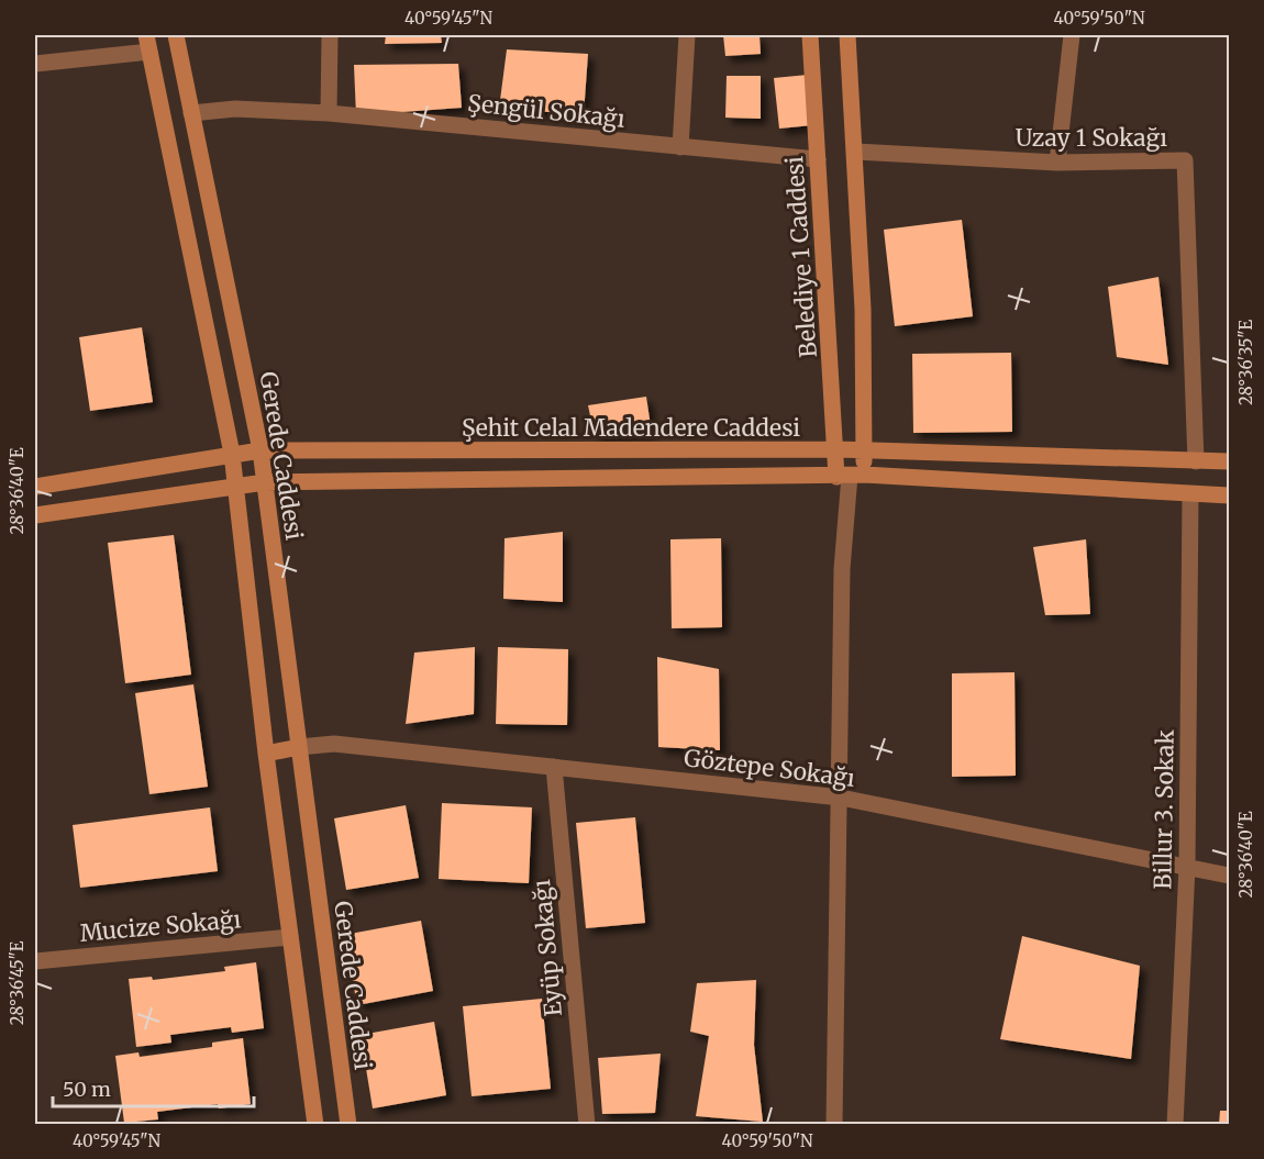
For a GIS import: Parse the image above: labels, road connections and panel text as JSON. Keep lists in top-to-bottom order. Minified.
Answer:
{"streets":{"street":["Şengül Sokağı","Uzay 1 Sokağı","Belediye 1 Caddesi","Şehit Celal Madendere Caddesi","Gerede Caddesi","Göztepe Sokağı","Billur 3. Sokak","Mucize Sokağı","Eyüp Sokağı"]},"crossings":[["Şengül Sokağı","Belediye 1 Caddesi"],["Şengül Sokağı","Gerede Caddesi"],["Uzay 1 Sokağı","Şehit Celal Madendere Caddesi"],["Belediye 1 Caddesi","Şehit Celal Madendere Caddesi"],["Şehit Celal Madendere Caddesi","Gerede Caddesi"],["Gerede Caddesi","Göztepe Sokağı"],["Göztepe Sokağı","Billur 3. Sokak"],["Göztepe Sokağı","Eyüp Sokağı"]],"scale_bar":"50 m","coordinates":["40°59'45\"N","40°59'50\"N","28°36'35\"E","28°36'40\"E","28°36'45\"E"]}
